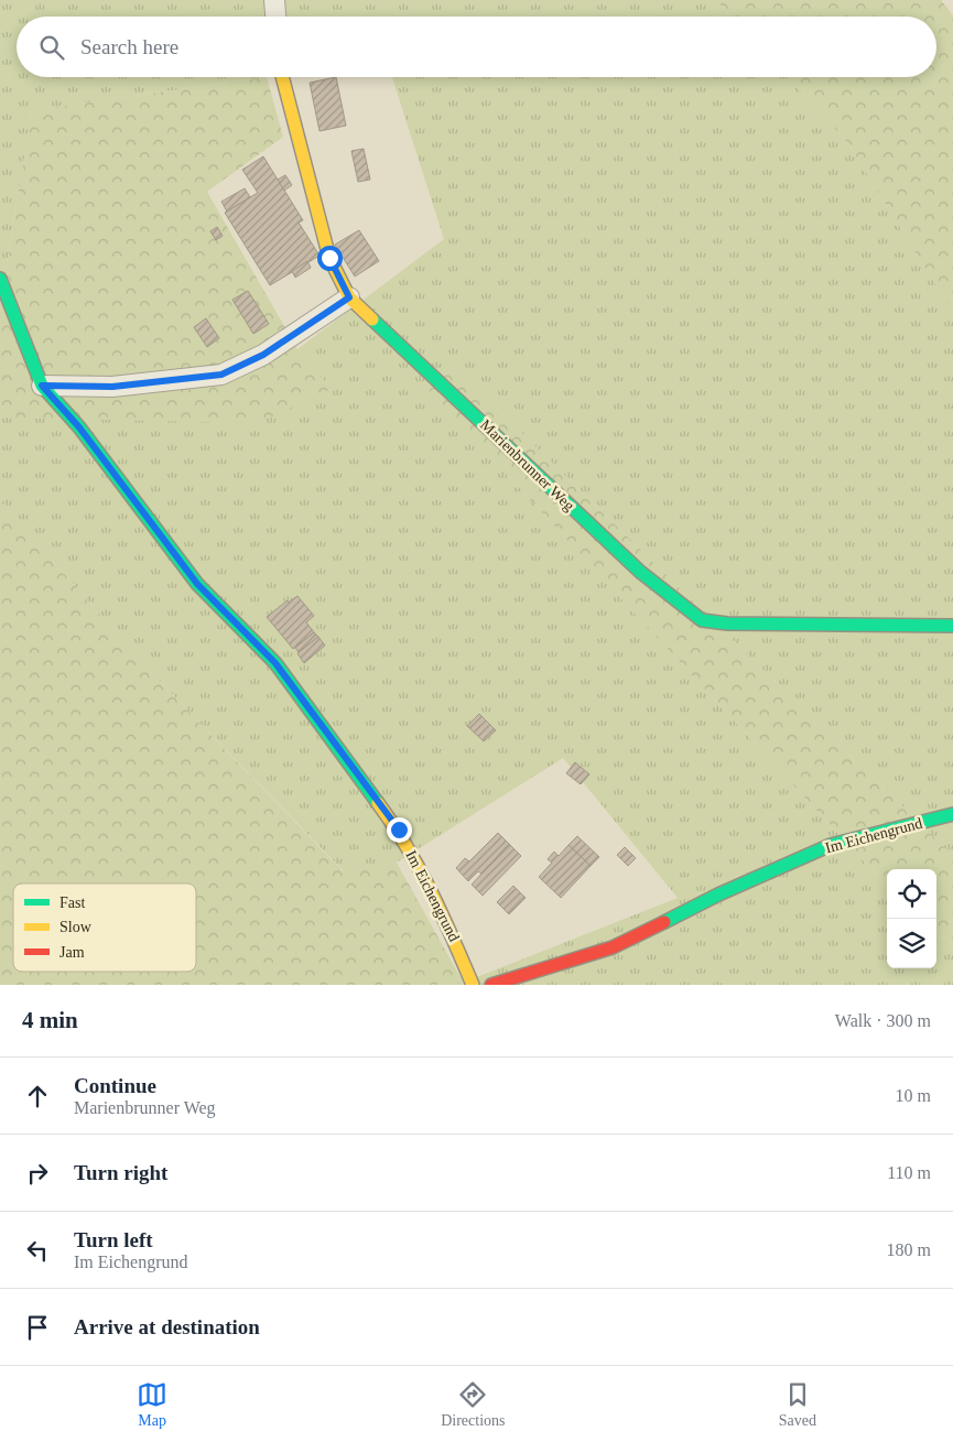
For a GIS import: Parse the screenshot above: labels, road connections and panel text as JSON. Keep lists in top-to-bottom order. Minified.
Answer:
{"streets":{"street":["Marienbrunner Weg","Im Eichengrund"]},"legend":["Fast","Slow","Jam"],"page":{"search":"Search here","heading":["4 min","Walk · 300 m"],"list":[["Continue","Marienbrunner Weg","10 m"],["Turn right","110 m"],["Turn left","Im Eichengrund","180 m"],"Arrive at destination"],"nav":["Map","Directions","Saved"]}}
